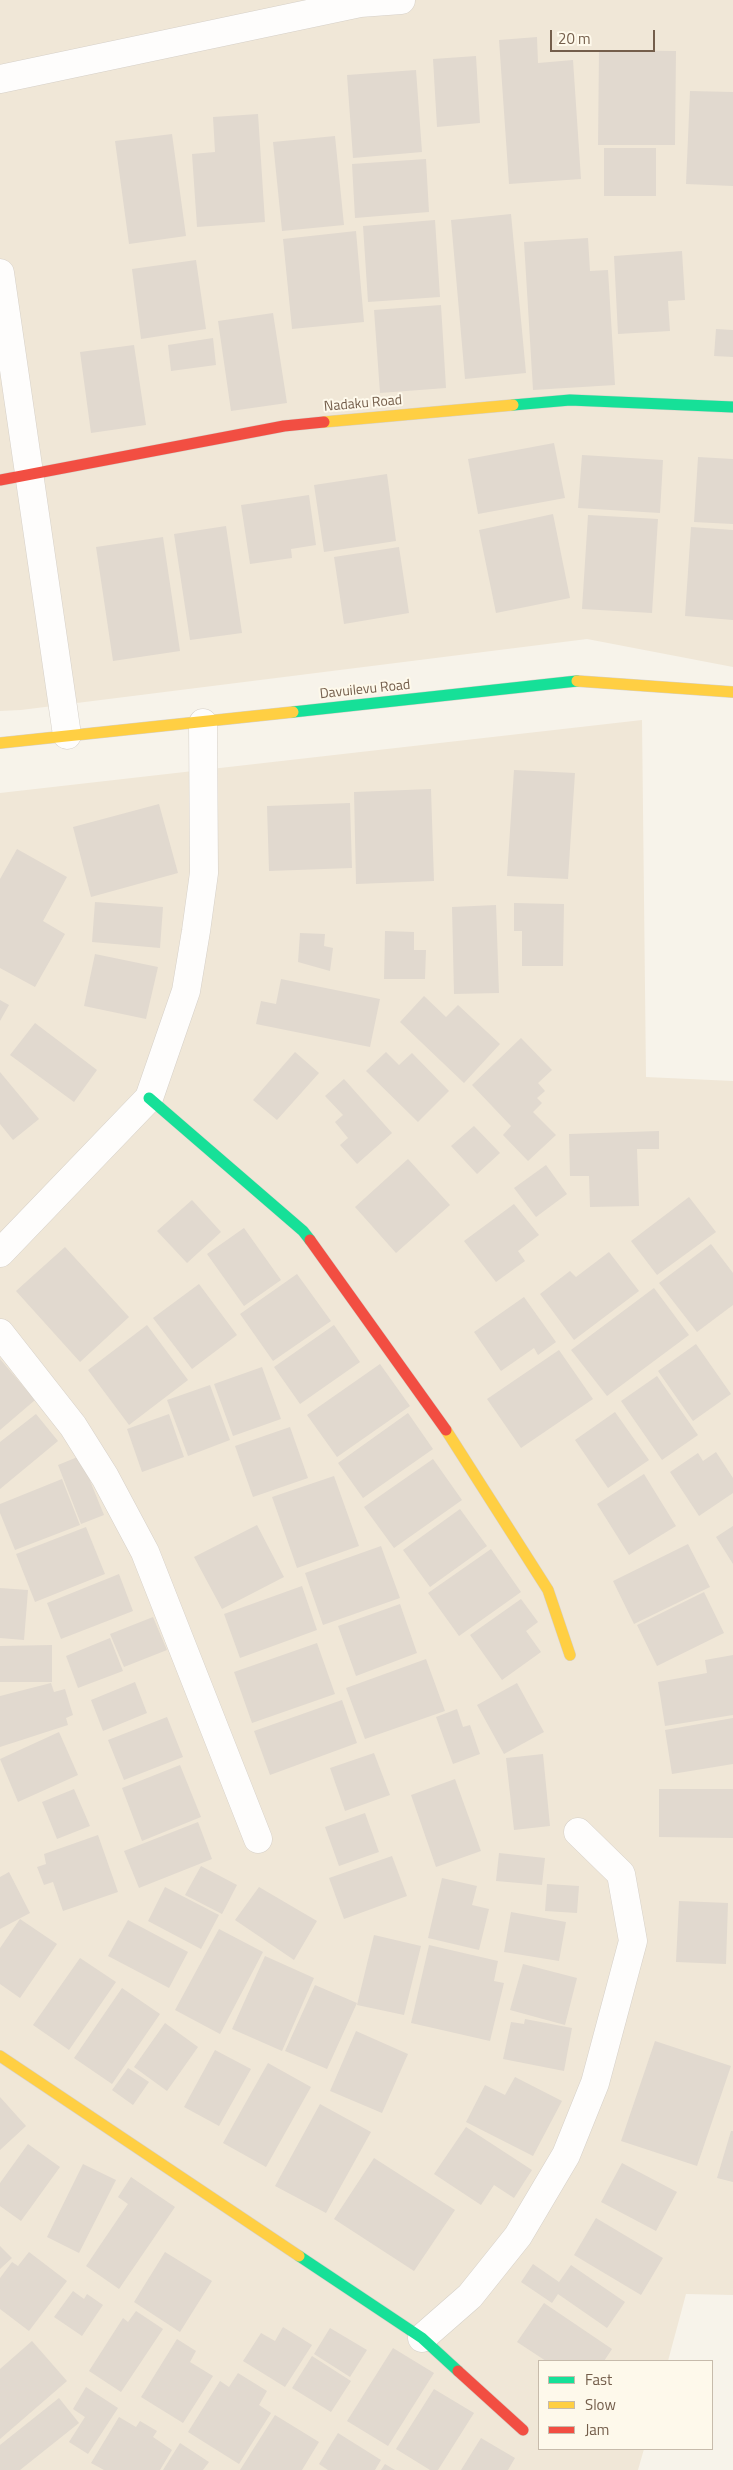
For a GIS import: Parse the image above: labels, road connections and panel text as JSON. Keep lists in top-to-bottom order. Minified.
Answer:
{"streets":{"street":["Nadaku Road","Davuilevu Road"]},"legend":["Fast","Slow","Jam"],"scale_bar":"20 m"}
